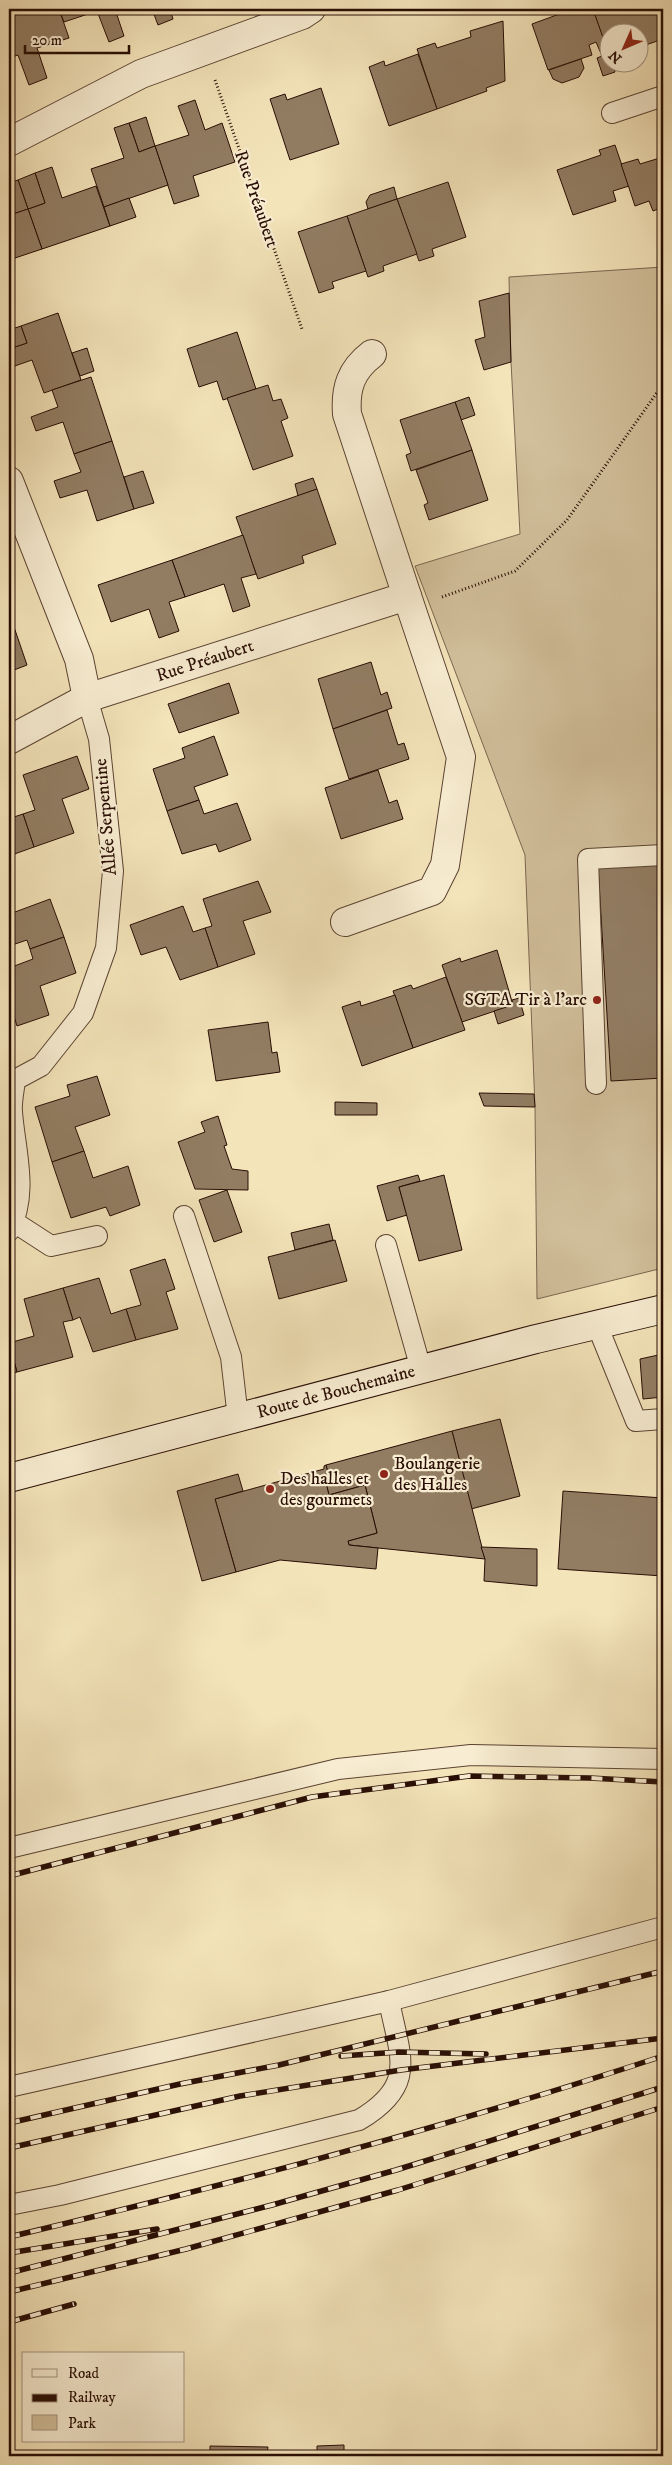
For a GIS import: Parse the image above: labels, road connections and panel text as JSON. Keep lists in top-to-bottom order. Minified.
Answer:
{"streets":{"street":["Rue Préaubert","Route de Bouchemaine"],"lane":["Allée Serpentine"]},"crossings":[["Rue Préaubert","Allée Serpentine"]],"places":["SGTA Tir à l’arc","Boulangerie des Halles","Des halles et des gourmets"],"legend":["Road","Railway","Park"],"scale_bar":"20 m","north":"bottom left"}
